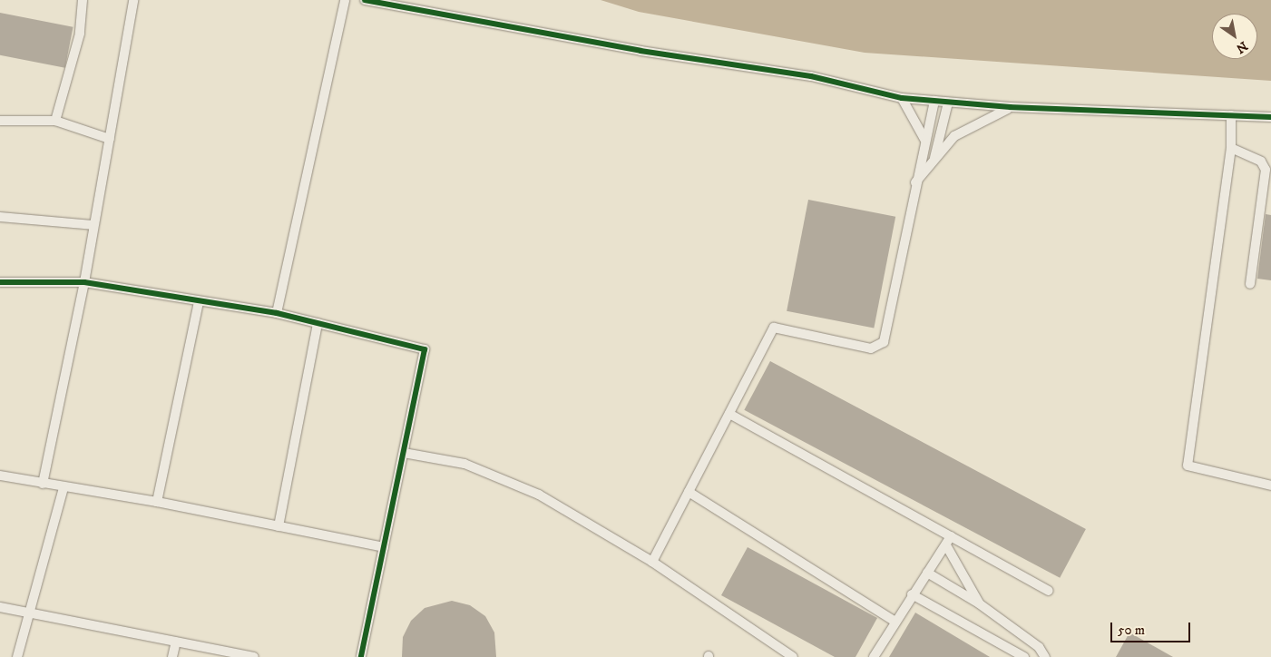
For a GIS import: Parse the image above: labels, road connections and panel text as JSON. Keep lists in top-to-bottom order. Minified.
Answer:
{"scale_bar":"50 m","north":"bottom right"}
